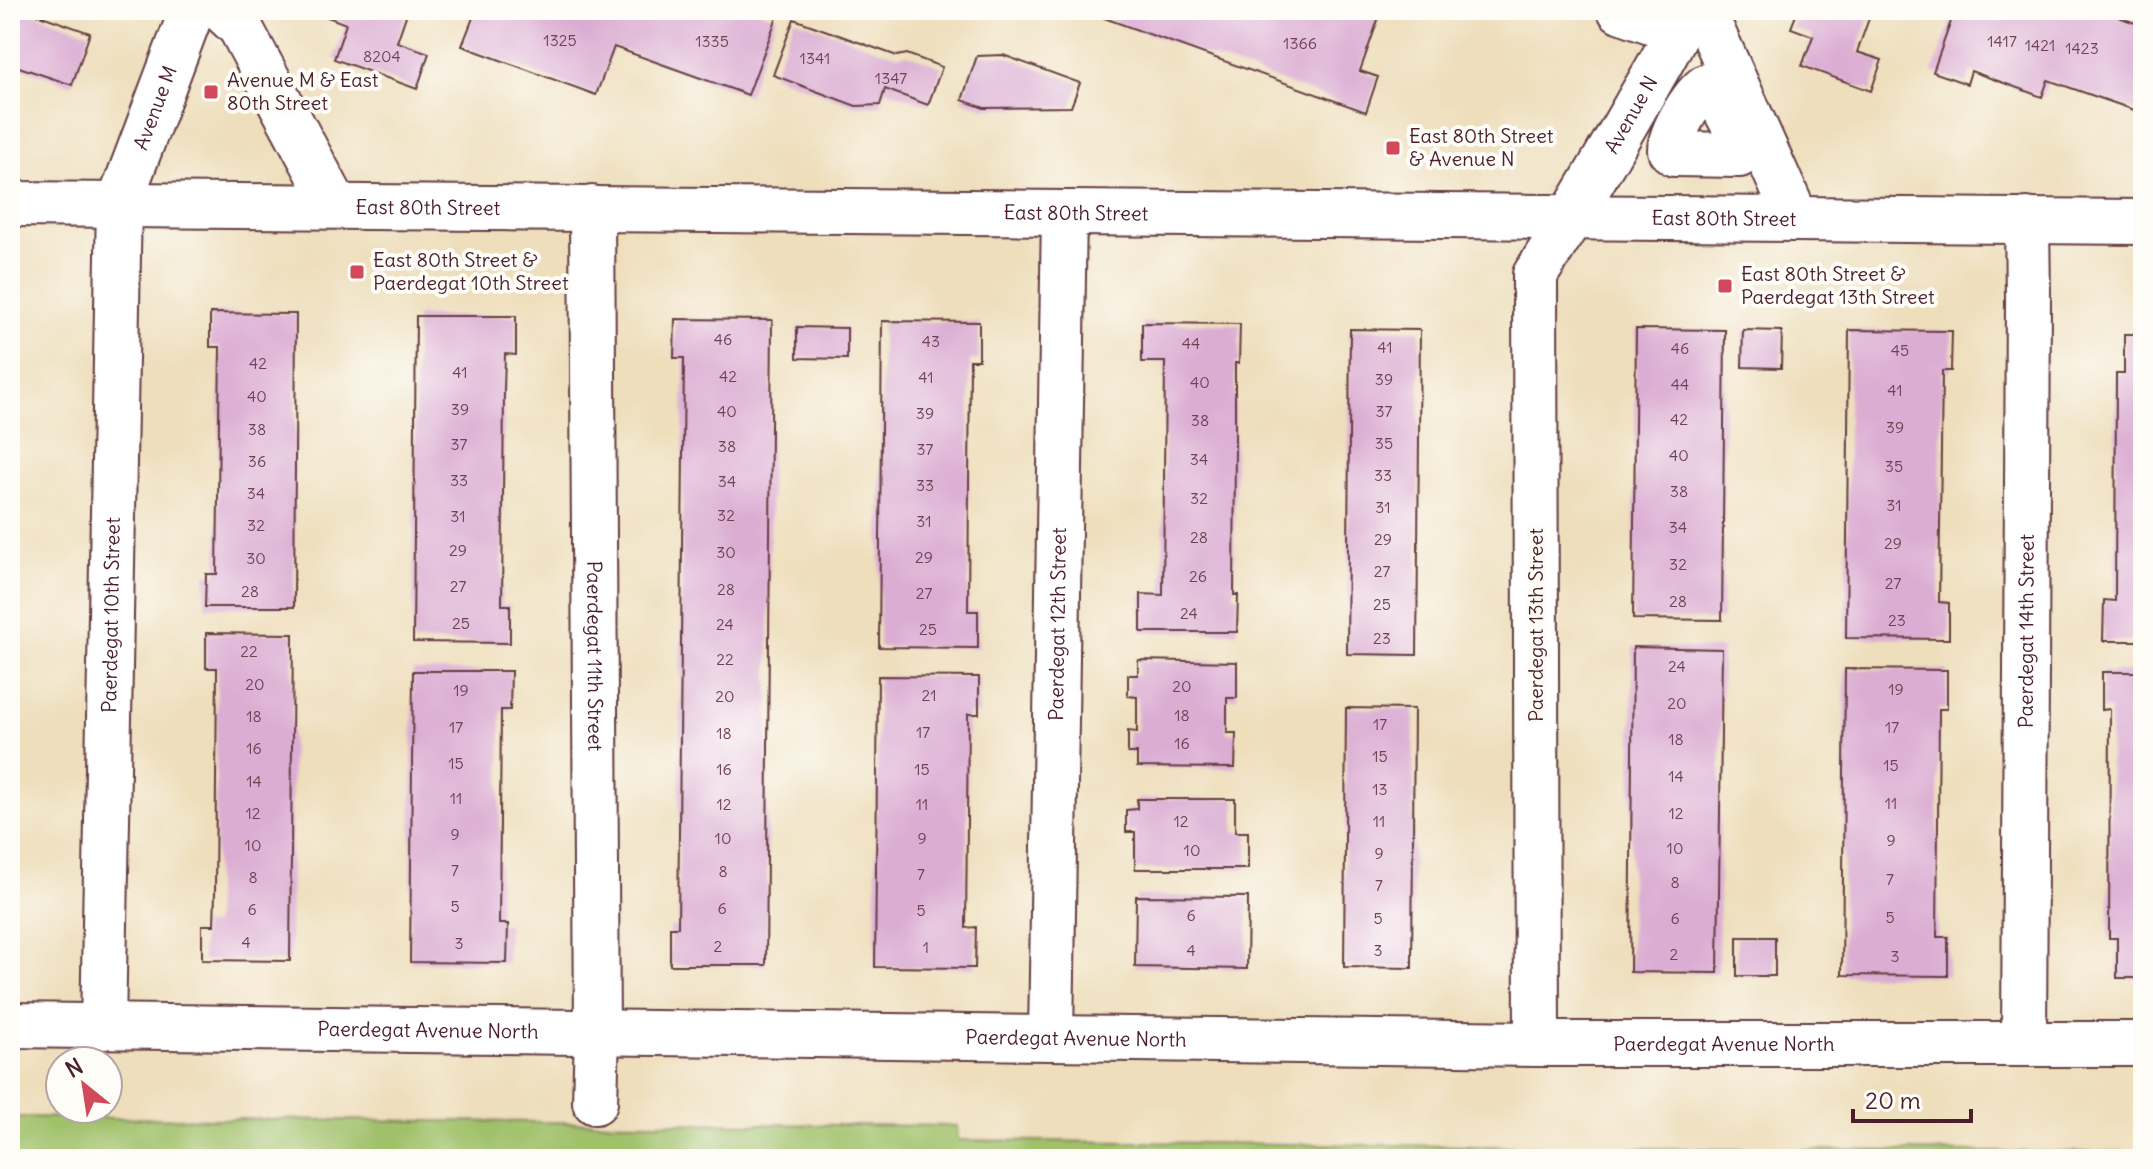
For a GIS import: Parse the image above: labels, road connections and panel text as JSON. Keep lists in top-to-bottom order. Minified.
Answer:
{"streets":{"street":["Avenue M","Avenue N","East 80th Street","Paerdegat 10th Street","Paerdegat 12th Street","Paerdegat 13th Street","Paerdegat 14th Street","Paerdegat 11th Street","Paerdegat Avenue North"]},"crossings":[["Avenue M","East 80th Street"],["Avenue M","Paerdegat 10th Street"],["Avenue N","East 80th Street"],["Avenue N","Paerdegat 13th Street"],["East 80th Street","Paerdegat 10th Street"],["East 80th Street","Paerdegat 12th Street"],["East 80th Street","Paerdegat 13th Street"],["East 80th Street","Paerdegat 14th Street"],["East 80th Street","Paerdegat 11th Street"],["Paerdegat 10th Street","Paerdegat Avenue North"],["Paerdegat 12th Street","Paerdegat Avenue North"],["Paerdegat 13th Street","Paerdegat Avenue North"],["Paerdegat 14th Street","Paerdegat Avenue North"],["Paerdegat 11th Street","Paerdegat Avenue North"]],"places":{"transit":["Avenue M & East 80th Street","East 80th Street & Avenue N","East 80th Street & Paerdegat 10th Street","East 80th Street & Paerdegat 13th Street"]},"house_numbers":["1325","1335","1417","1366","1421","1423","8204","1341","1347","46","43","44","41","46","45","42","41","42","41","39","40","44","41","40","39","40","37","39","42","38","39","38","35","37","38","37","40","34","36","35","33","33","34","33","38","34","32","31","31","32","31","31","32","34","28","29","29","29","30","29","30","32","27","26","27","27","28","28","27","28","25","24","23","25","24","25","23","22","22","24","20","20","19","19","21","20","20","18","18","17","17","17","17","18","18","16","16","15","15","15","16","15","14","14","13","11","11","12","11","12","12","12","11","9","10","9","9","10","10","10","9","7","8","7","8","7","8","7","5","6","6","5","6","5","5","6","4","3","2","1","4","3","2","3"],"scale_bar":"20 m","north":"top left"}
